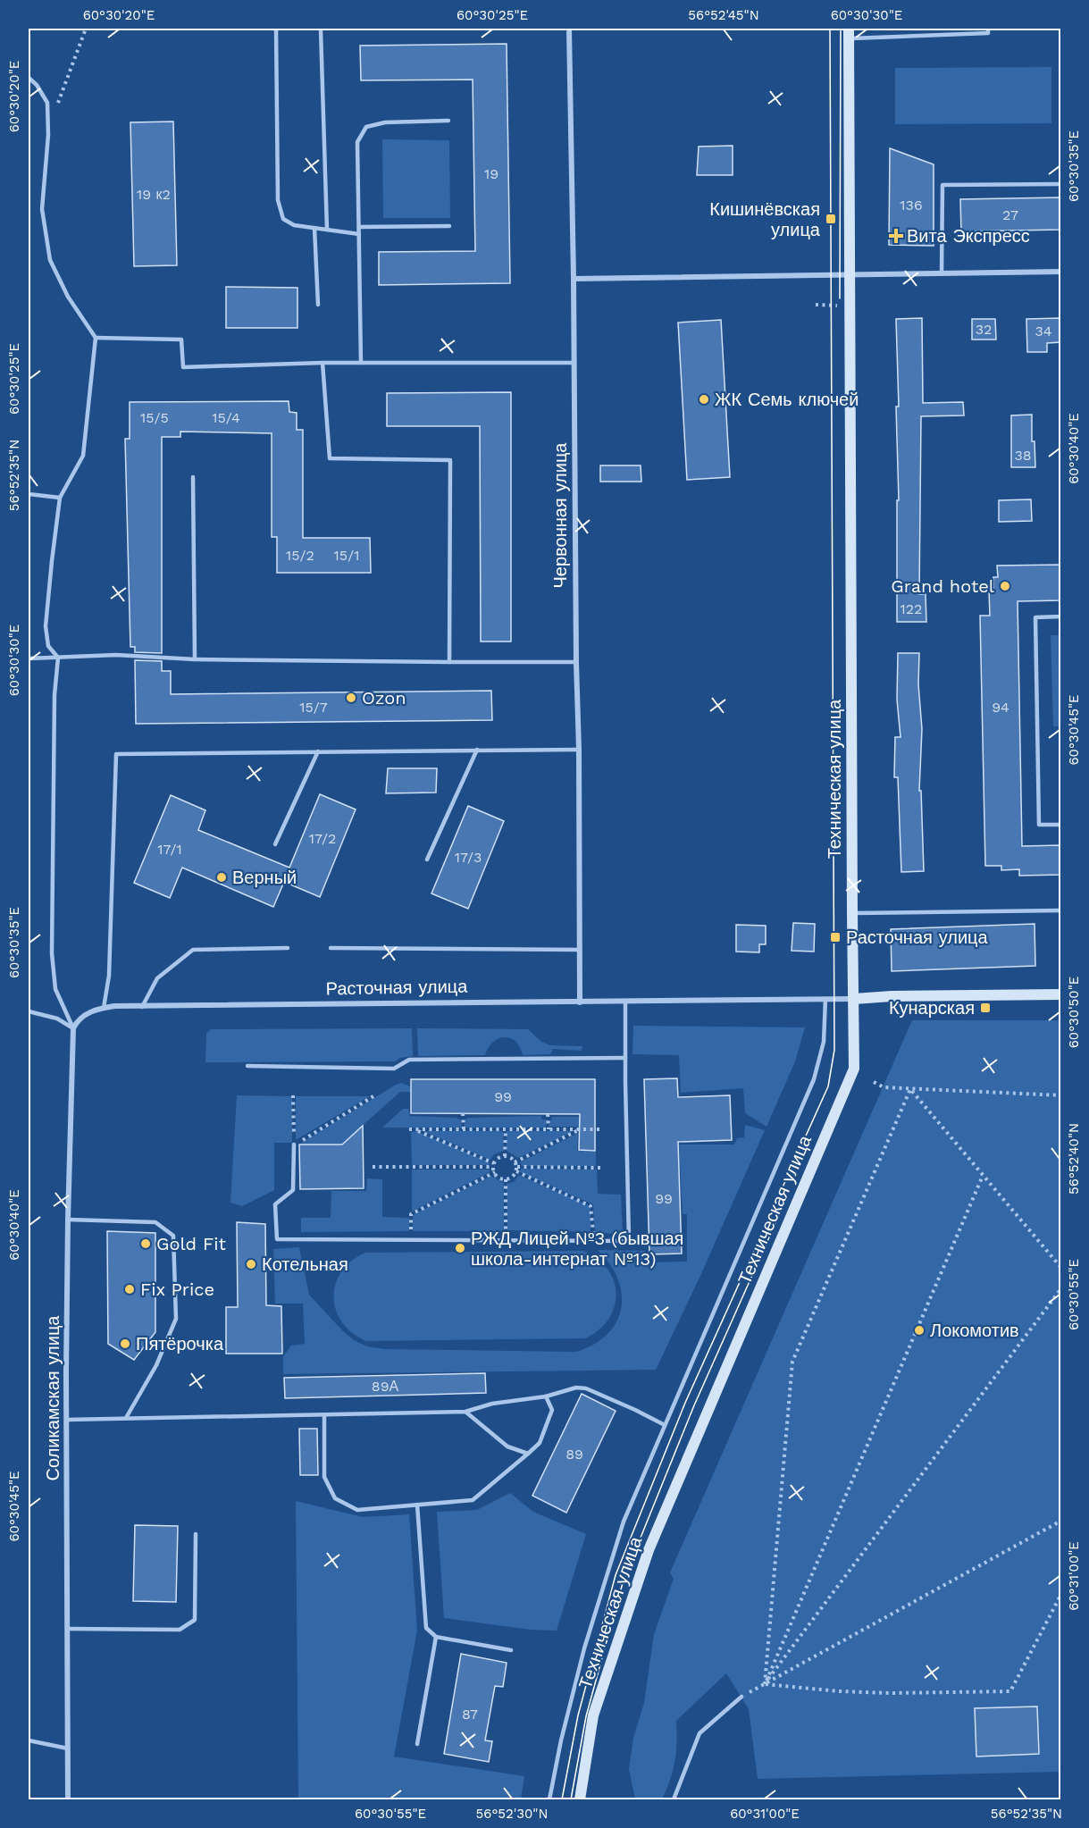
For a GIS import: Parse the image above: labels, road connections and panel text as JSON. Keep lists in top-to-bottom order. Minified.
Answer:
{"streets":{"main road":["Техническая улица","Расточная улица"],"street":["Червонная улица","Соликамская улица"]},"crossings":[["Червонная улица","Расточная улица"],["Техническая улица","Расточная улица"],["Расточная улица","Соликамская улица"]],"places":{"transit":["Кишинёвская улица","Расточная улица","Кунарская"],"health":["Вита Экспресс"],"other":["ЖК Семь ключей","Grand hotel","Ozon","Верный","Gold Fit","РЖД Лицей №3 (бывшая школа-интернат №13)","Котельная","Fix Price","Локомотив","Пятёрочка"]},"house_numbers":["19","19 к2","136","27","32","34","15/5","15/4","38","15/2","15/1","122","15/7","94","17/2","17/1","17/3","99","99","89А","89","87"],"coordinates":["60°30'20\"E","60°30'25\"E","56°52'45\"N","60°30'30\"E","60°30'35\"E","60°30'40\"E","56°52'35\"N","60°30'45\"E","60°30'50\"E","56°52'40\"N","60°30'55\"E","60°31'00\"E","56°52'30\"N"]}
